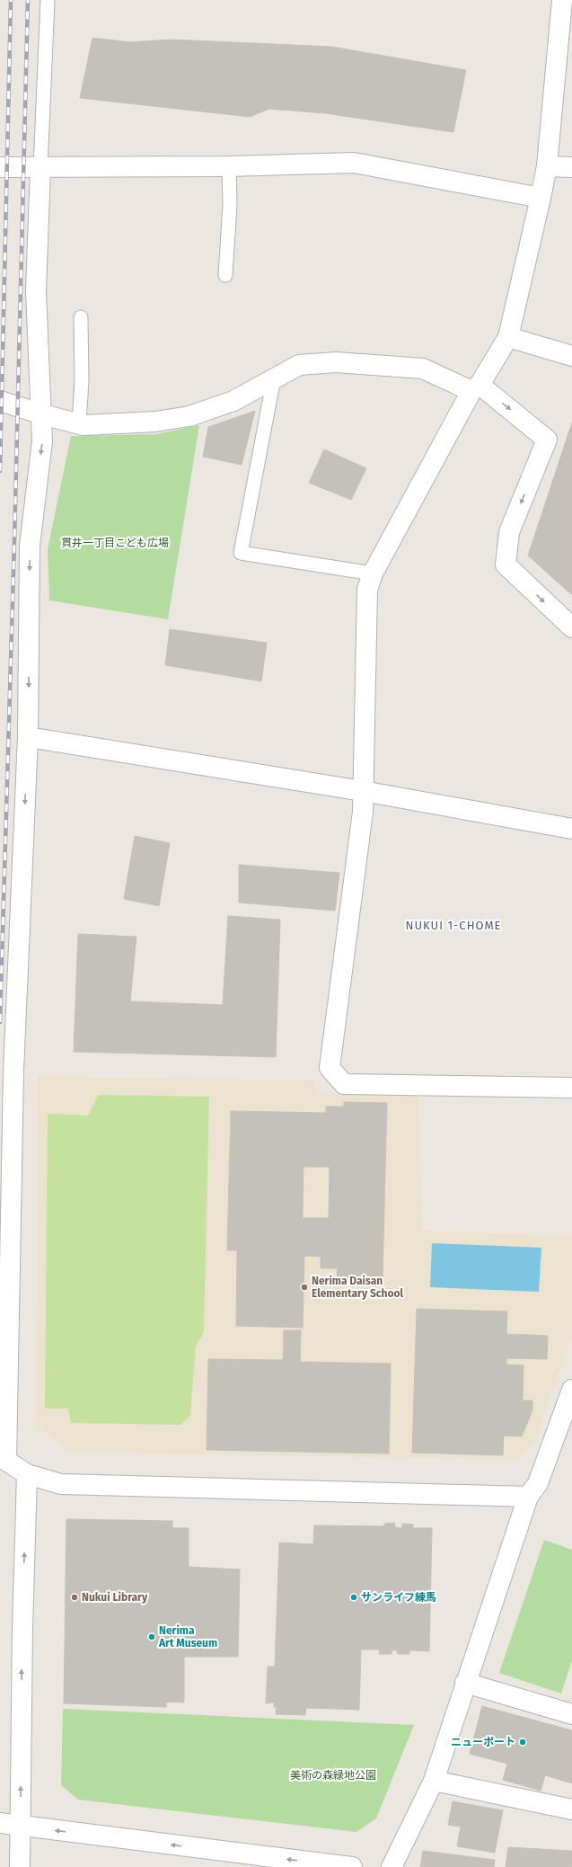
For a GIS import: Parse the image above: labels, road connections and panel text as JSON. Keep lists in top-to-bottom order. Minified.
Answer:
{"districts":["NUKUI 1-CHOME"],"parks":["貫井一丁目こども広場","美術の森緑地公園"],"places":["Nerima Daisan Elementary School","Nukui Library","サンライフ練馬","Nerima Art Museum","ニューポート"]}
